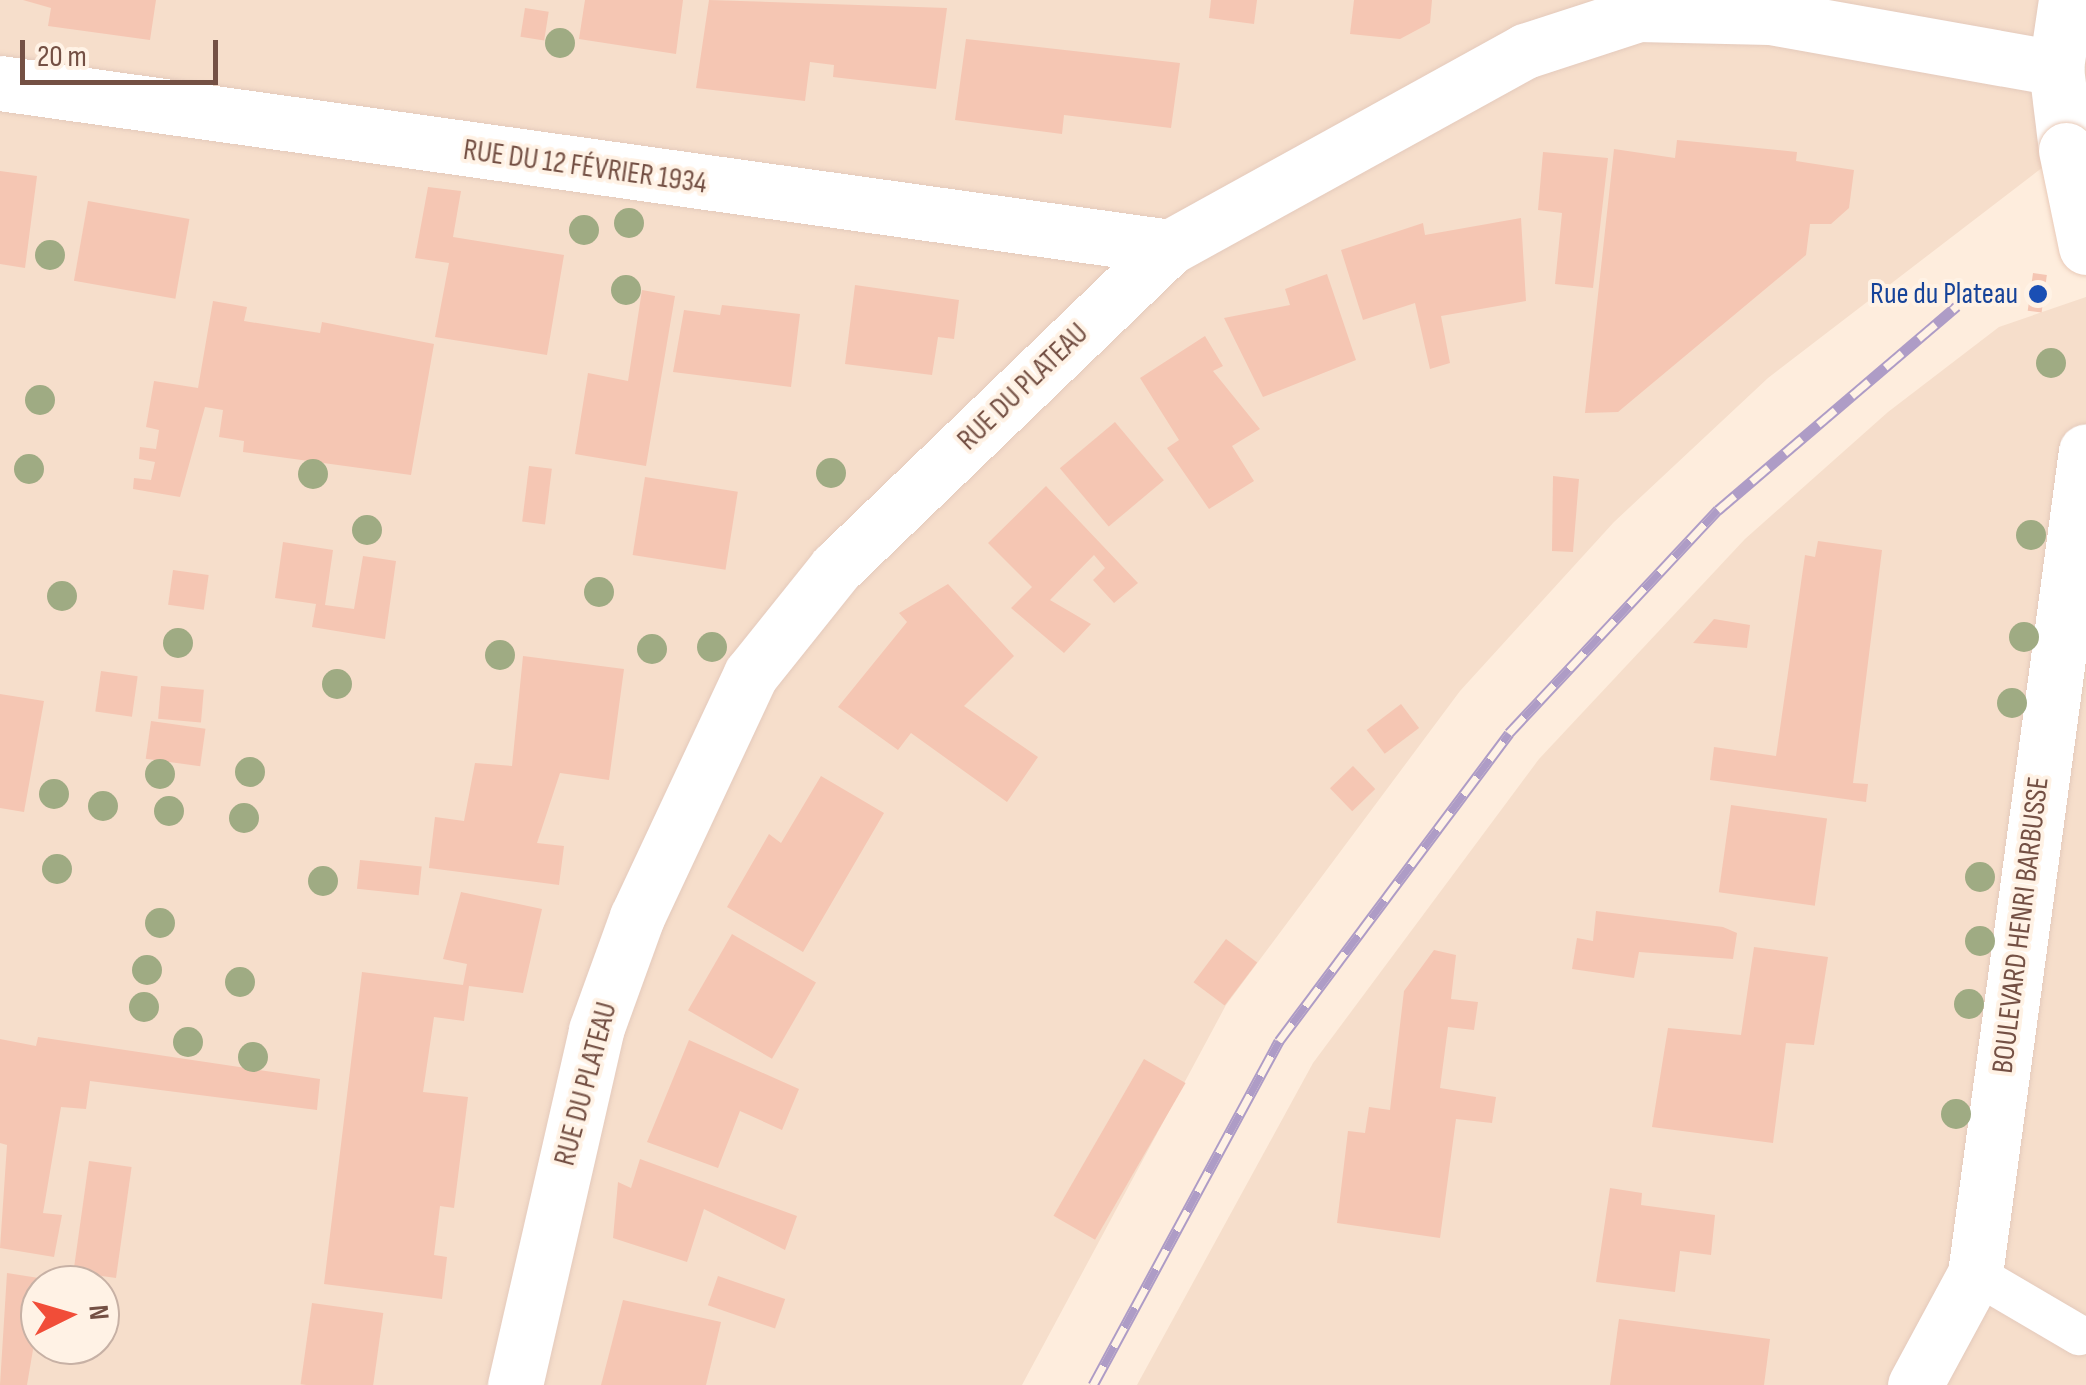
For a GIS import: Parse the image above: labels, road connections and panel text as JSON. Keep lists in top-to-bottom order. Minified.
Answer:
{"streets":{"street":["RUE DU 12 FÉVRIER 1934","RUE DU PLATEAU","BOULEVARD HENRI BARBUSSE"]},"crossings":[["RUE DU 12 FÉVRIER 1934","RUE DU PLATEAU"]],"places":["Rue du Plateau"],"scale_bar":"20 m","north":"right"}
